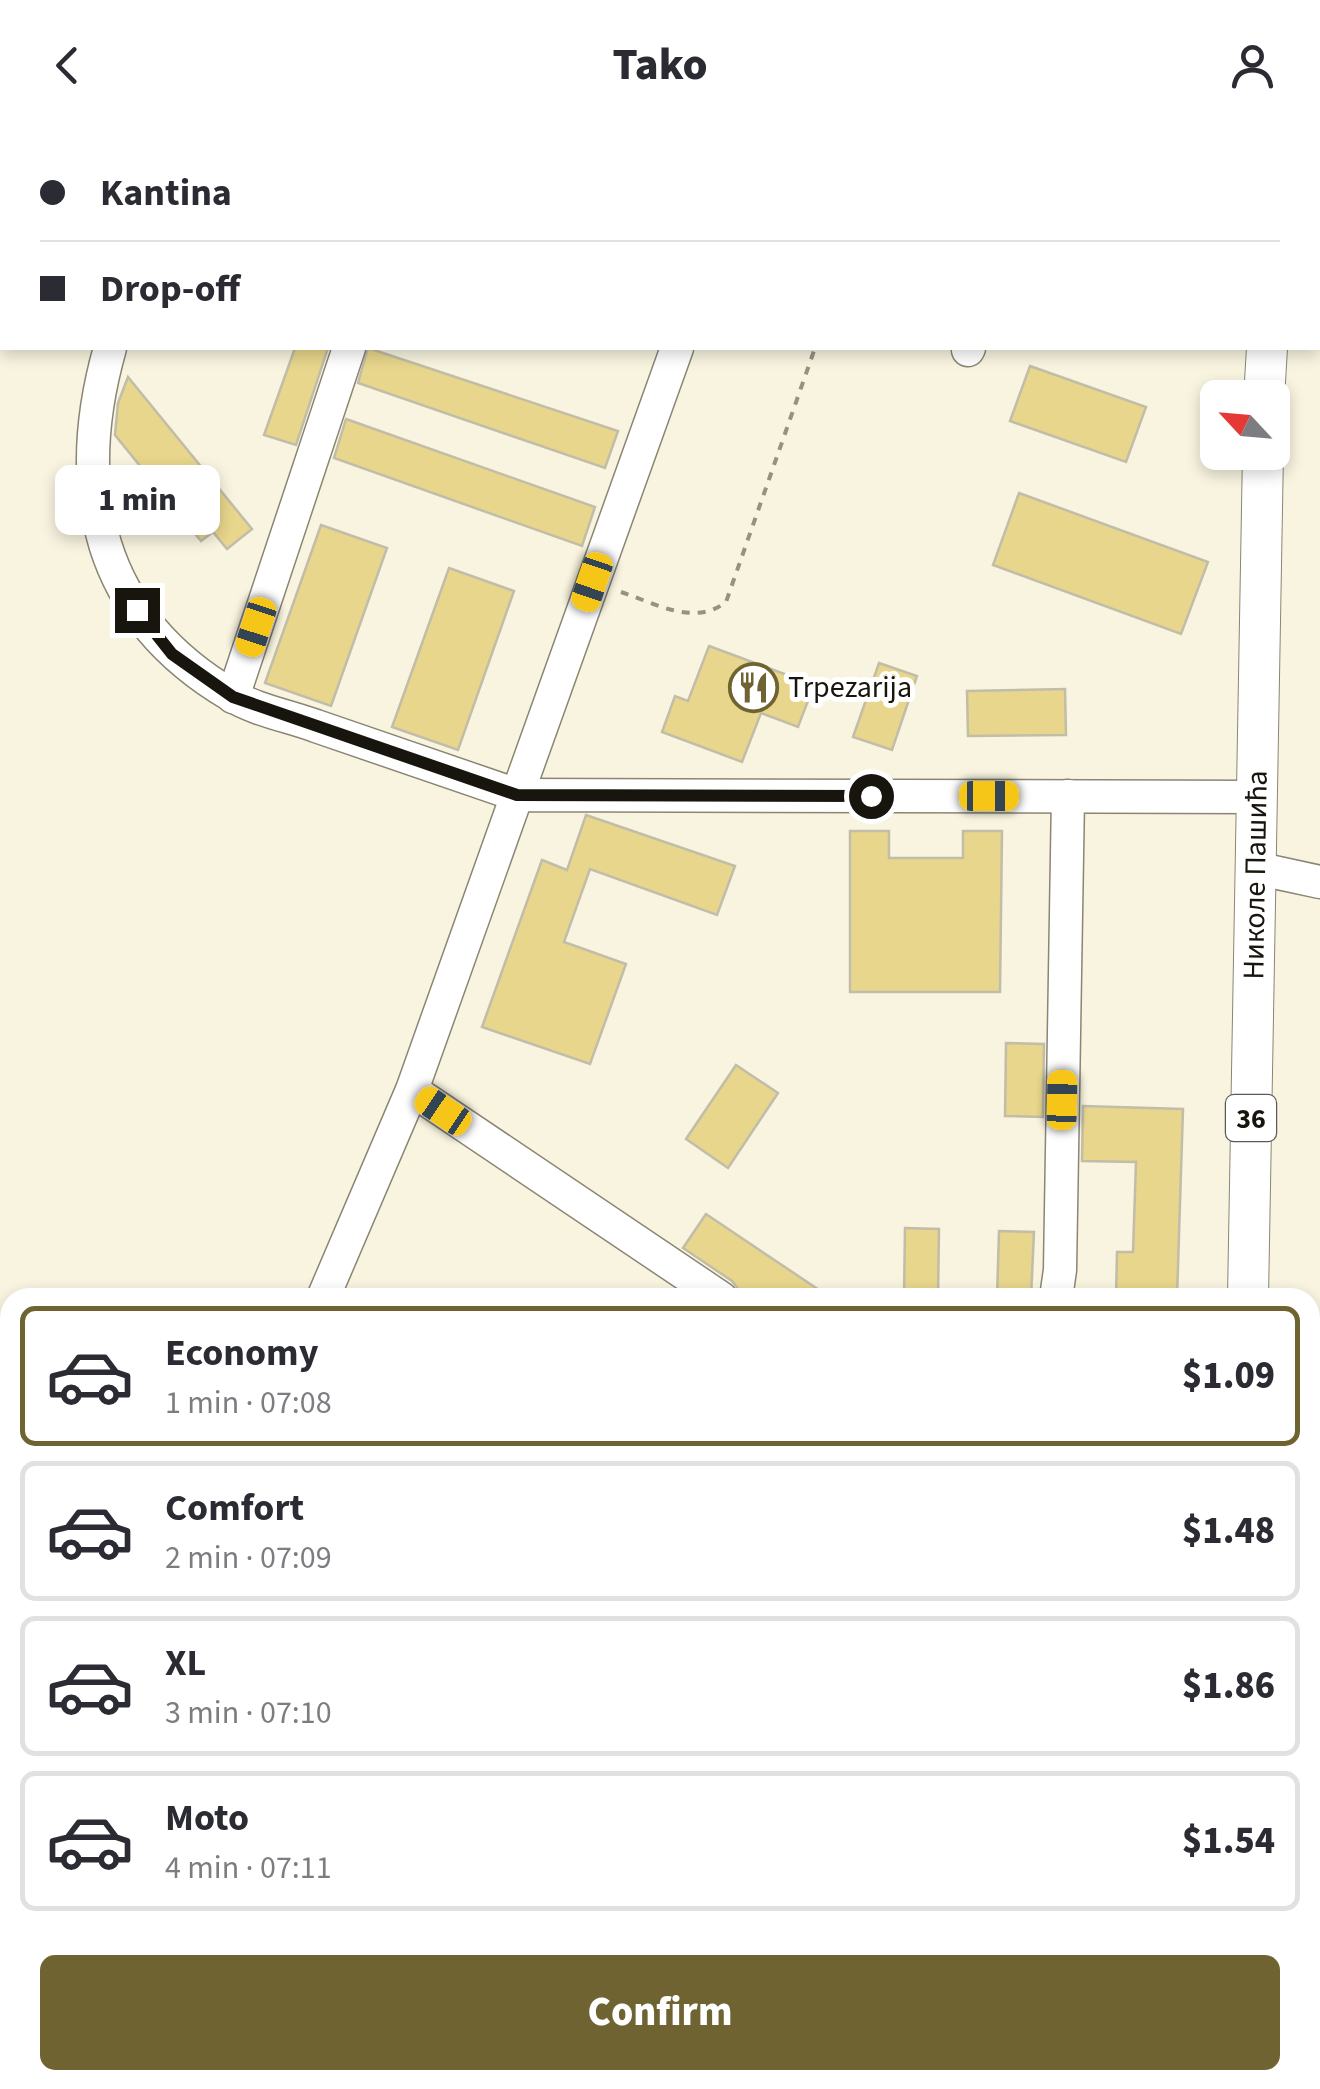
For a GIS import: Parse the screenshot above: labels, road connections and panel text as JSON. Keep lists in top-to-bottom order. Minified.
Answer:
{"streets":{"main road":["Николе Пашића","36"]},"places":{"restaurant":["Trpezarija"]},"north":"top left","page":{"header":"Tako","banner":["Kantina","Drop-off"],"bubble":"1 min","list":[{"name":"Economy","note":"1 min · 07:08","value":"$1.09"},{"name":"Comfort","note":"2 min · 07:09","value":"$1.48"},{"name":"XL","note":"3 min · 07:10","value":"$1.86"},{"name":"Moto","note":"4 min · 07:11","value":"$1.54"}],"buttons":"Confirm"}}
